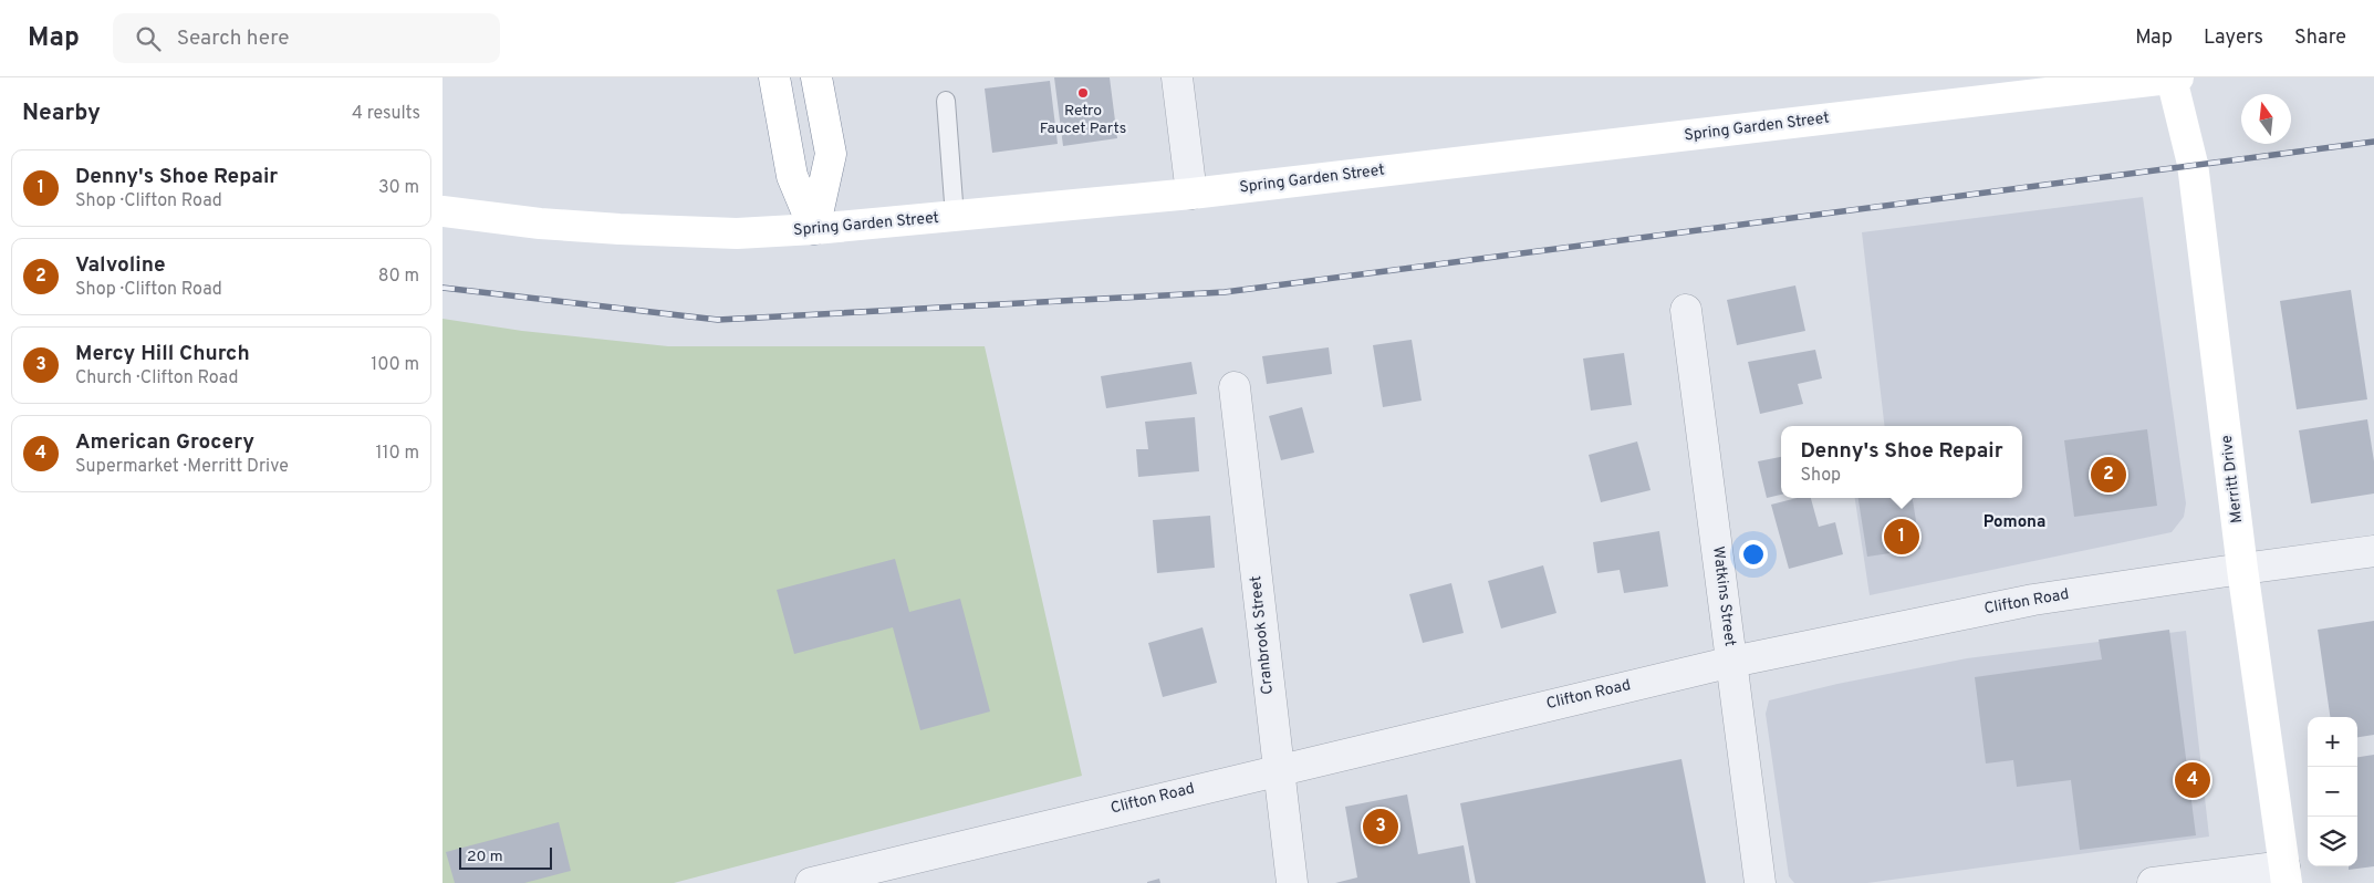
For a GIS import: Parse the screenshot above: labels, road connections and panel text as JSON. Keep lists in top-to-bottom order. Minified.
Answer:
{"streets":{"main road":["Spring Garden Street","Merritt Drive"],"street":["Watkins Street","Clifton Road","Cranbrook Street"]},"crossings":[["Spring Garden Street","Merritt Drive"],["Merritt Drive","Clifton Road"],["Watkins Street","Clifton Road"],["Clifton Road","Cranbrook Street"]],"districts":["Pomona"],"places":["Retro Faucet Parts"],"scale_bar":"20 m","north":"top","page":{"header":"Map","search":"Search here","nav":["Map","Layers","Share"],"heading":["Nearby","4 results"],"list":[{"mark":"1","name":"Denny's Shoe Repair","note":"Shop · Clifton Road","value":"30 m"},{"mark":"2","name":"Valvoline","note":"Shop · Clifton Road","value":"80 m"},{"mark":"3","name":"Mercy Hill Church","note":"Church · Clifton Road","value":"100 m"},{"mark":"4","name":"American Grocery","note":"Supermarket · Merritt Drive","value":"110 m"}],"popup":["Denny's Shoe Repair","Shop"],"pins":["2","1","4","3"],"map_buttons":["+","−"],"scale":"20 m"}}
